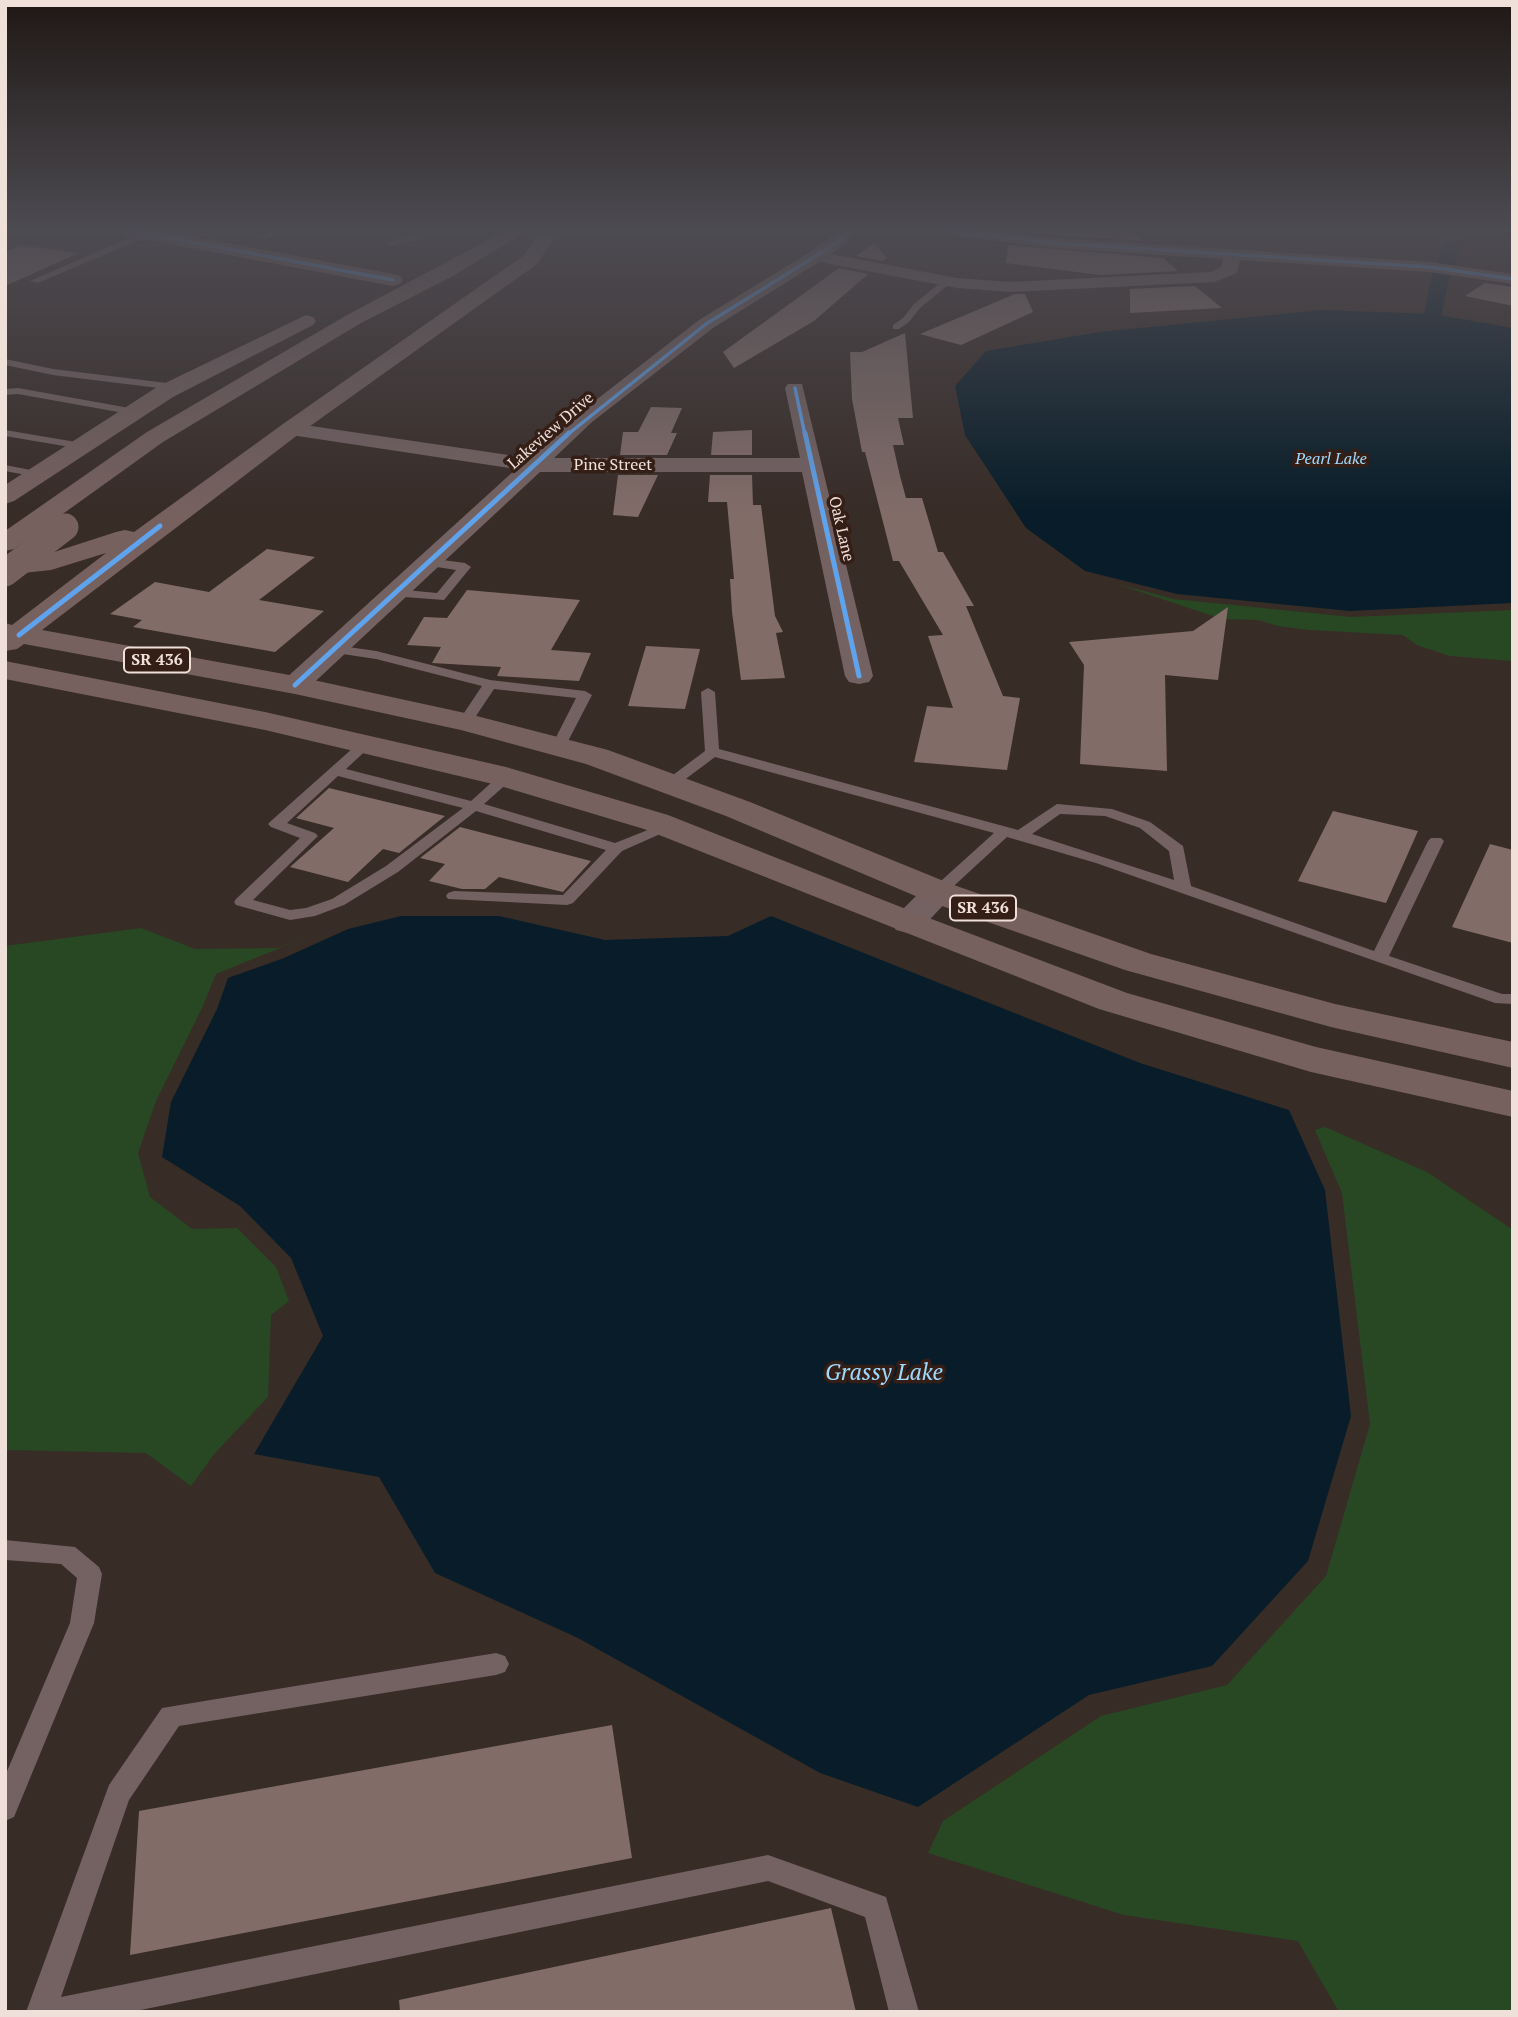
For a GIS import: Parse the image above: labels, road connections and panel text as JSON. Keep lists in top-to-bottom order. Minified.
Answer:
{"streets":{"main road":["SR 436"],"street":["Lakeview Drive","Pine Street","Oak Lane"]},"crossings":[["Lakeview Drive","Pine Street"],["Lakeview Drive","SR 436"],["Pine Street","Oak Lane"]],"water":["Pearl Lake","Grassy Lake"]}
